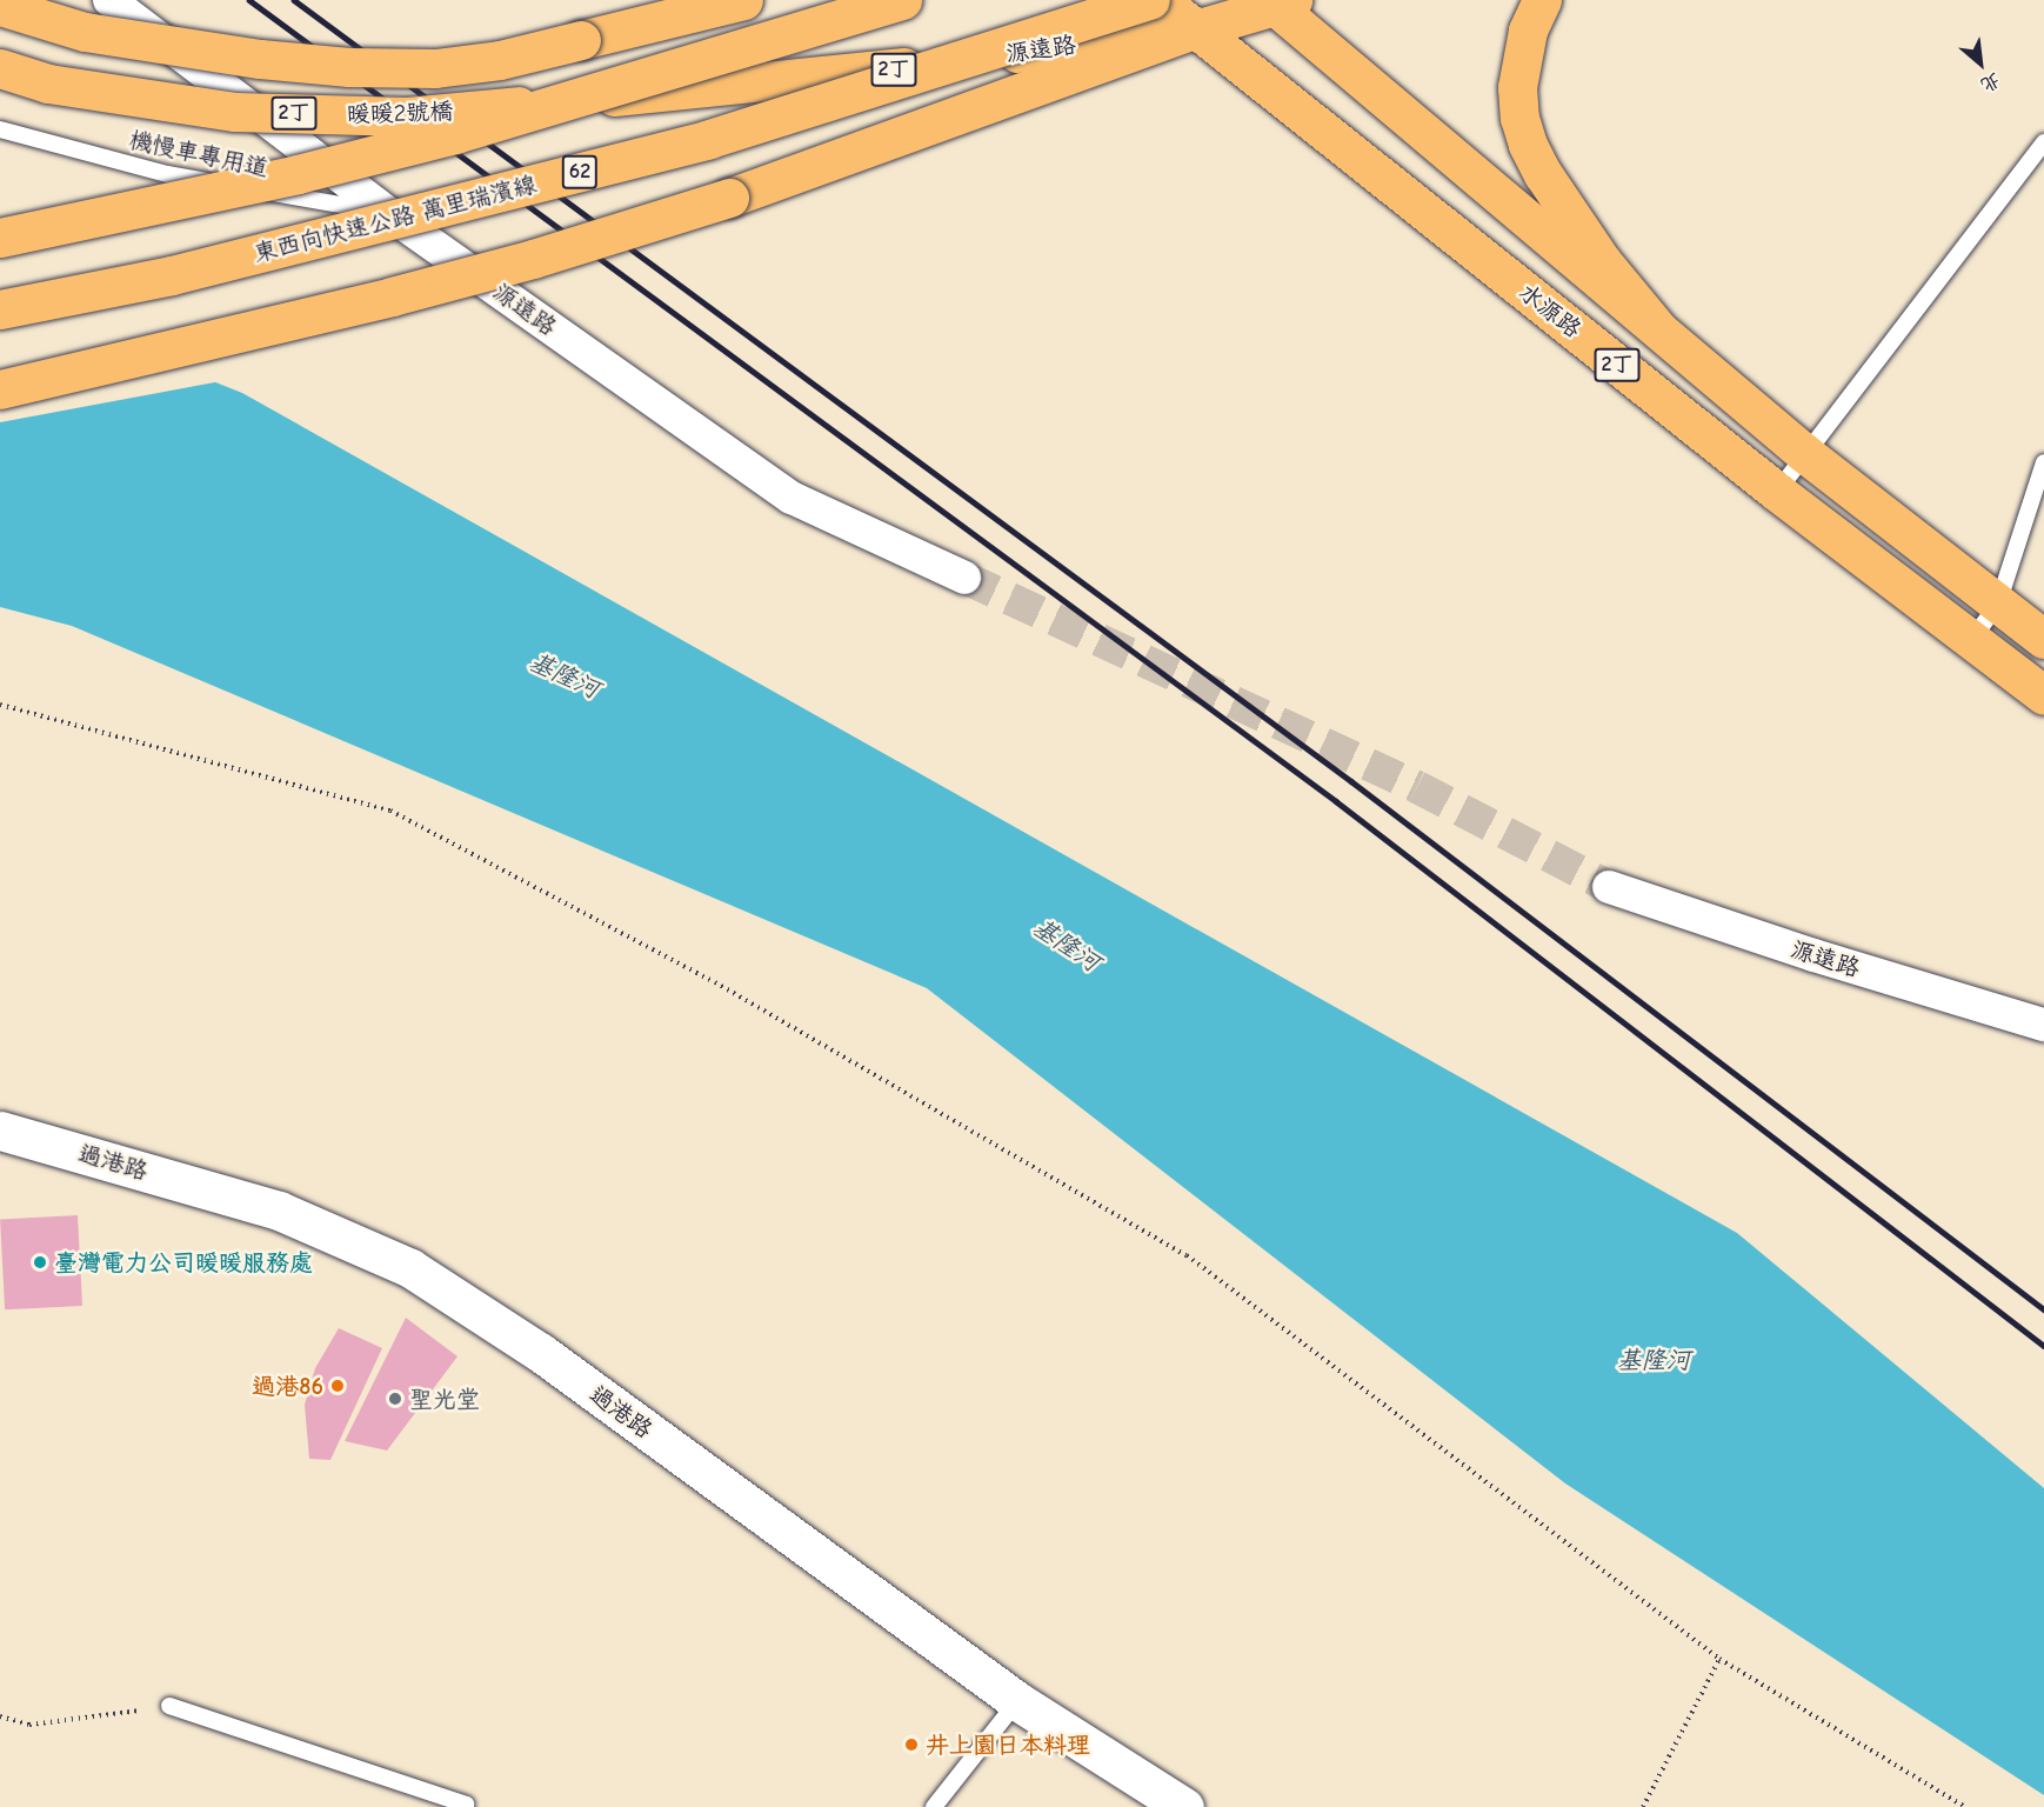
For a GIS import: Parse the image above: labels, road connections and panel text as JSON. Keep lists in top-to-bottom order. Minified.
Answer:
{"streets":{"main road":["源遠路","2丁","暖暖2號橋","62","東西向快速公路 萬里瑞濱線","水源路"],"street":["過港路"],"lane":["機慢車專用道"]},"crossings":[["源遠路","暖暖2號橋"],["源遠路","機慢車專用道"],["源遠路","水源路"]],"water":["基隆河"],"places":["臺灣電力公司暖暖服務處","過港86","聖光堂","井上園日本料理"],"north":"bottom right"}
